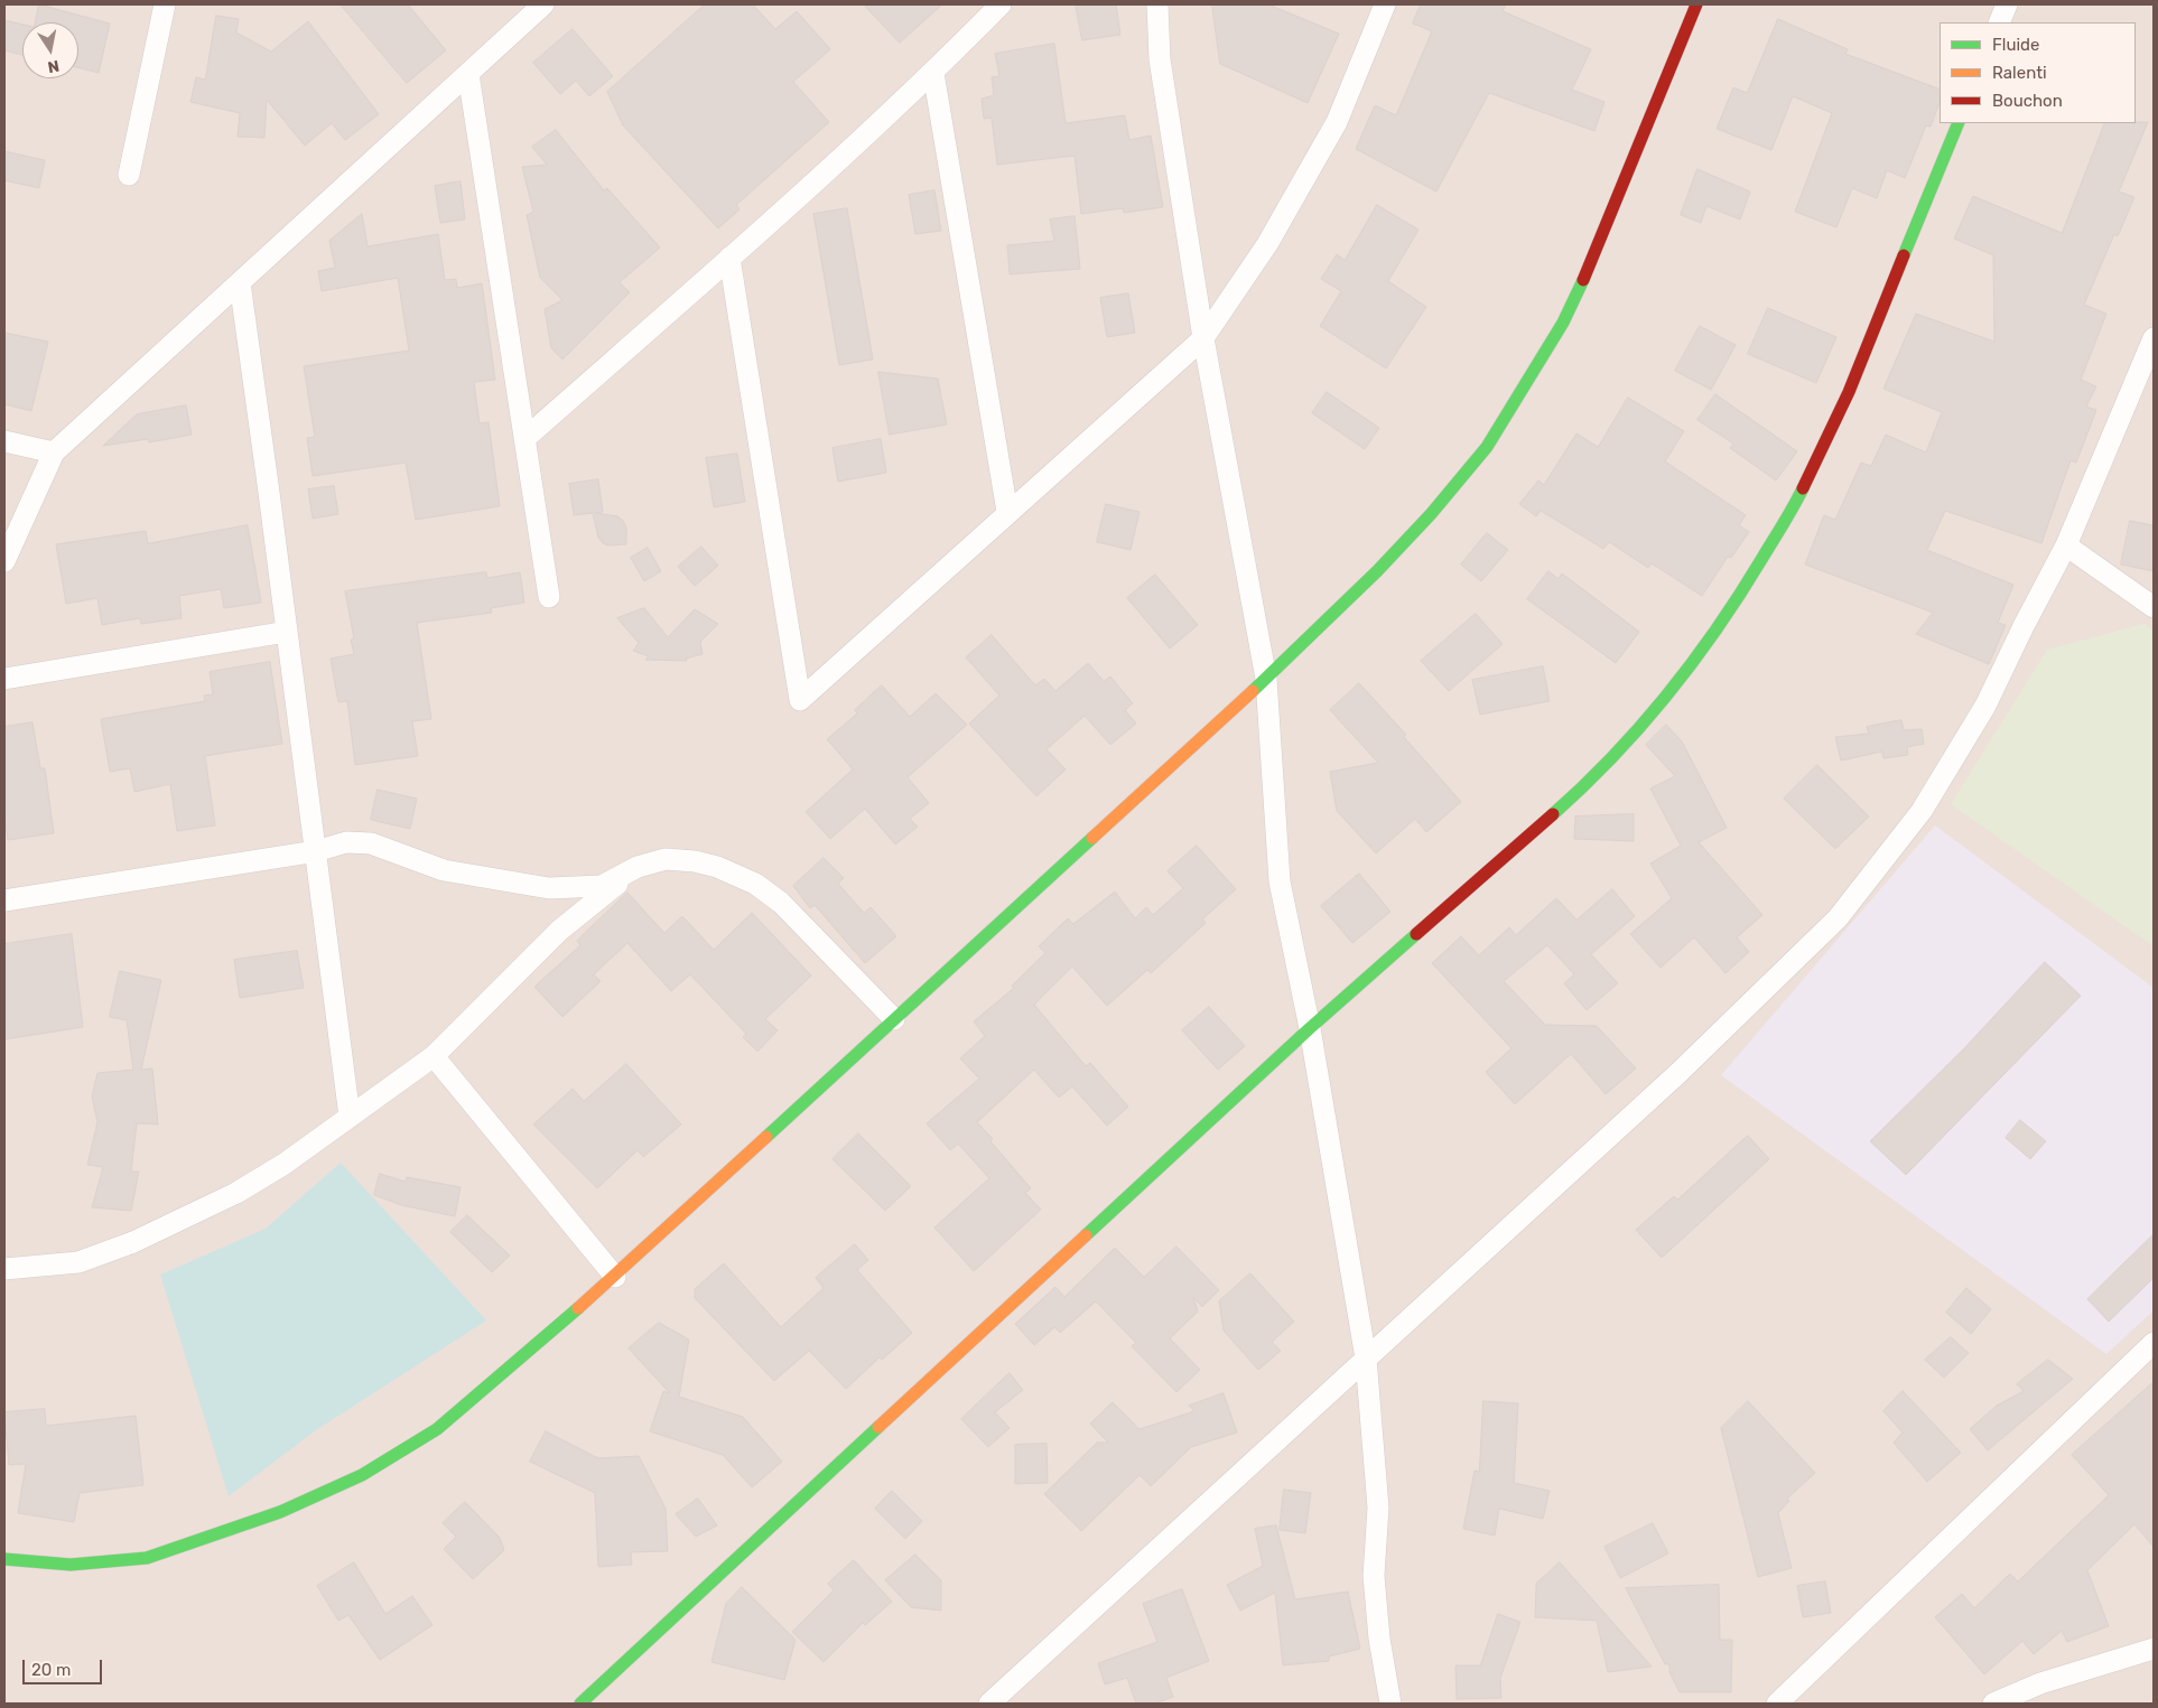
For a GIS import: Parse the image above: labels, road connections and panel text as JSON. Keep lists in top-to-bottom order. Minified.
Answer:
{"legend":["Fluide","Ralenti","Bouchon"],"scale_bar":"20 m","north":"bottom"}
